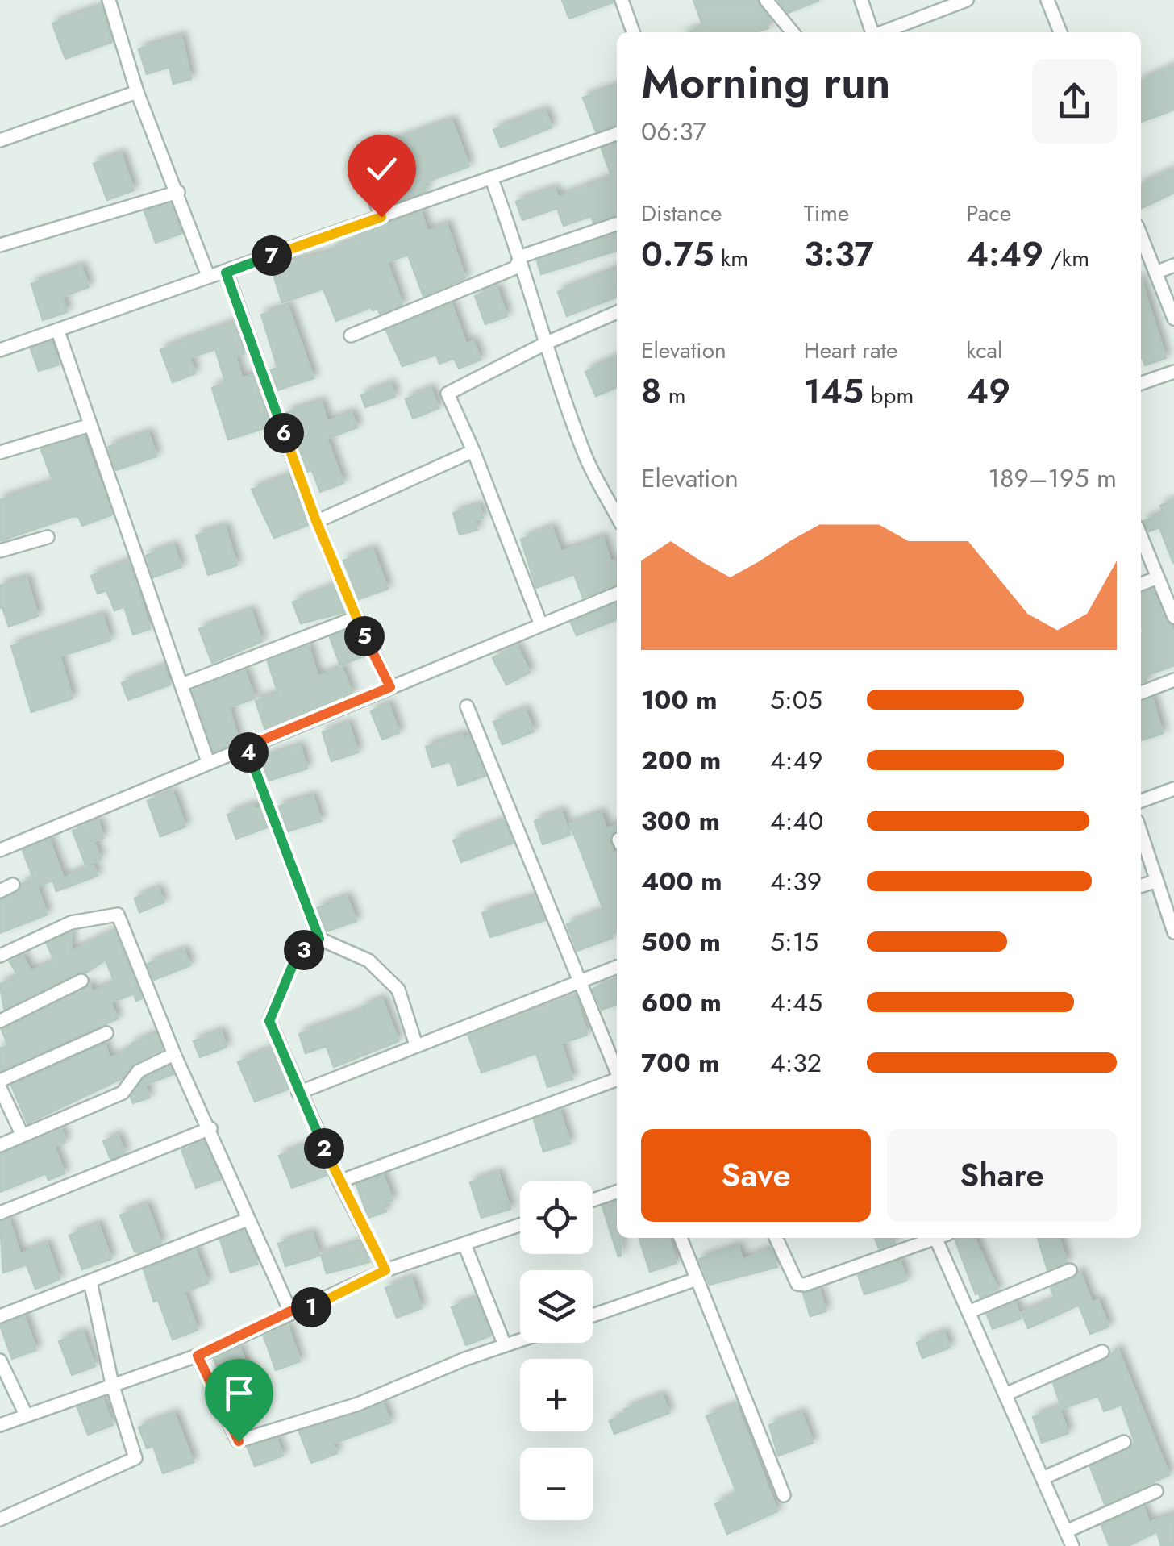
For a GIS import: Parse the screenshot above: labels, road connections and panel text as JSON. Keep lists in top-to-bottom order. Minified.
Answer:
{"page":{"heading":["Morning run","06:37"],"stats":[["Distance","0.75 km"],["Time","3:37"],["Pace","4:49 /km"],["Elevation","8 m"],["Heart rate","145 bpm"],["kcal","49"]],"pins":["7","6","5","4","3","2","1"],"chart":["Elevation","189–195 m"],"list":[{"name":"100 m","note":"5:05"},{"name":"200 m","note":"4:49"},{"name":"300 m","note":"4:40"},{"name":"400 m","note":"4:39"},{"name":"500 m","note":"5:15"},{"name":"600 m","note":"4:45"},{"name":"700 m","note":"4:32"}],"buttons":["Save","Share"],"map_buttons":["+","−"]}}
